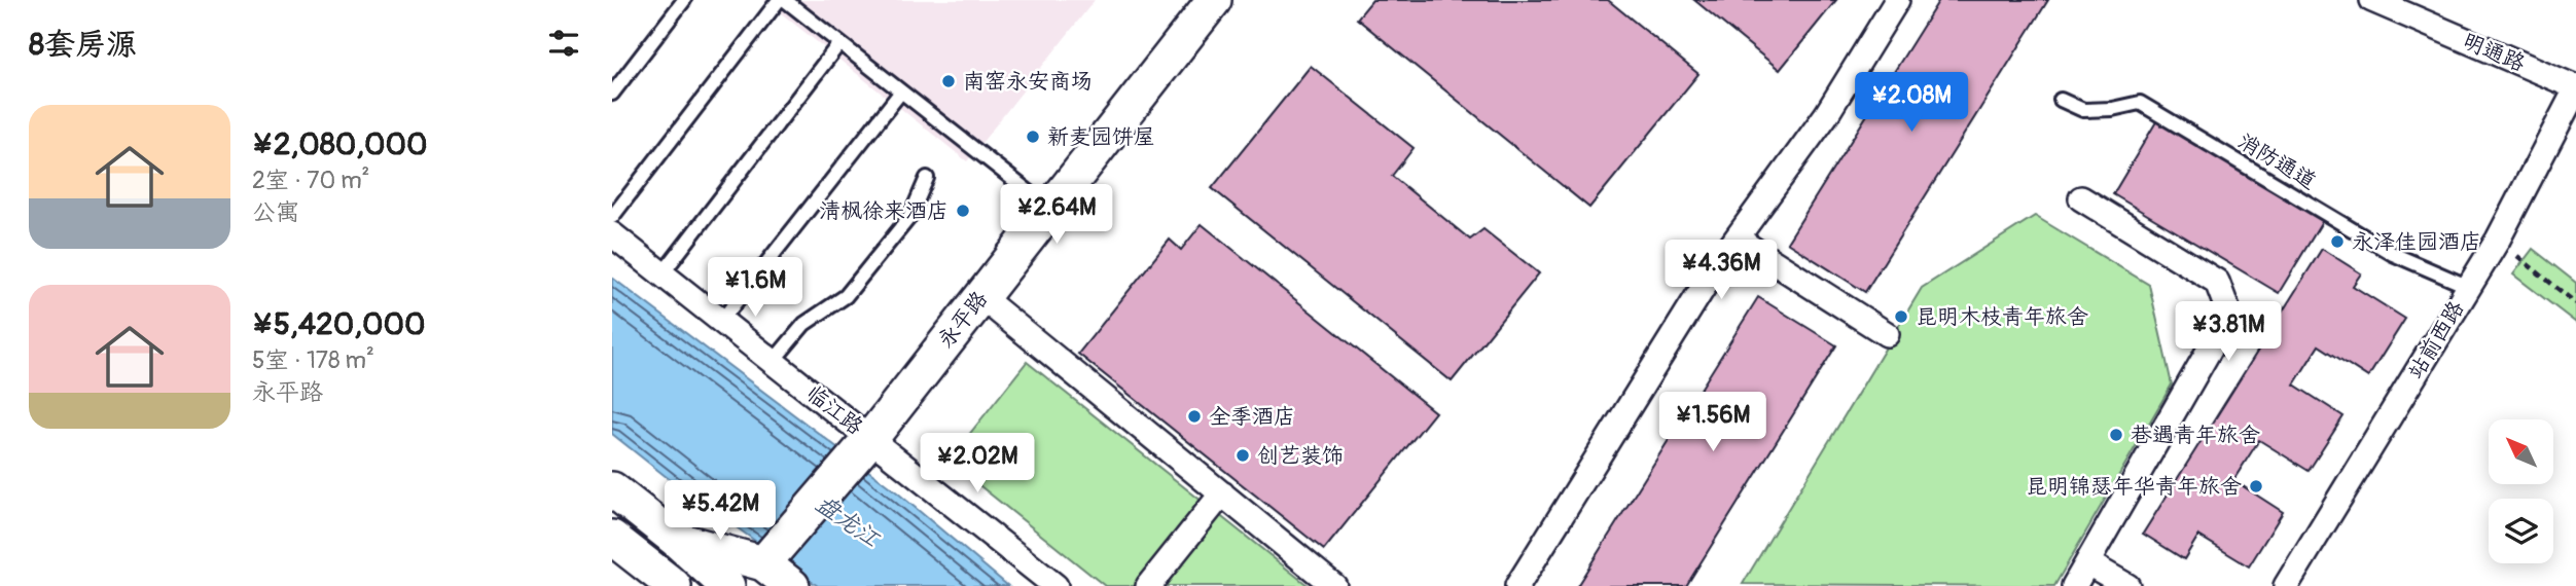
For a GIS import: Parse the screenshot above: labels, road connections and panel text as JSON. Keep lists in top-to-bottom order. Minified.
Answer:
{"streets":{"street":["明通路","永平路","站前西路","临江路"],"lane":["消防通道"]},"crossings":[["明通路","站前西路"],["消防通道","站前西路"],["永平路","临江路"]],"water":["盘龙江"],"places":["南窑永安商场","新麦园饼屋","清枫徐来酒店","永泽佳园酒店","昆明木枝青年旅舍","全季酒店","巷遇青年旅舍","创艺装饰","昆明锦瑟年华青年旅舍"],"north":"top left","page":{"heading":"8套房源","price":["¥2.08M","¥2.64M","¥4.36M","¥1.6M","¥3.81M","¥1.56M","¥2.02M","¥5.42M"],"list":[{"name":"¥2,080,000","note":"2室 · 70 m² · 公寓"},{"name":"¥5,420,000","note":"5室 · 178 m² · 永平路"}]}}
